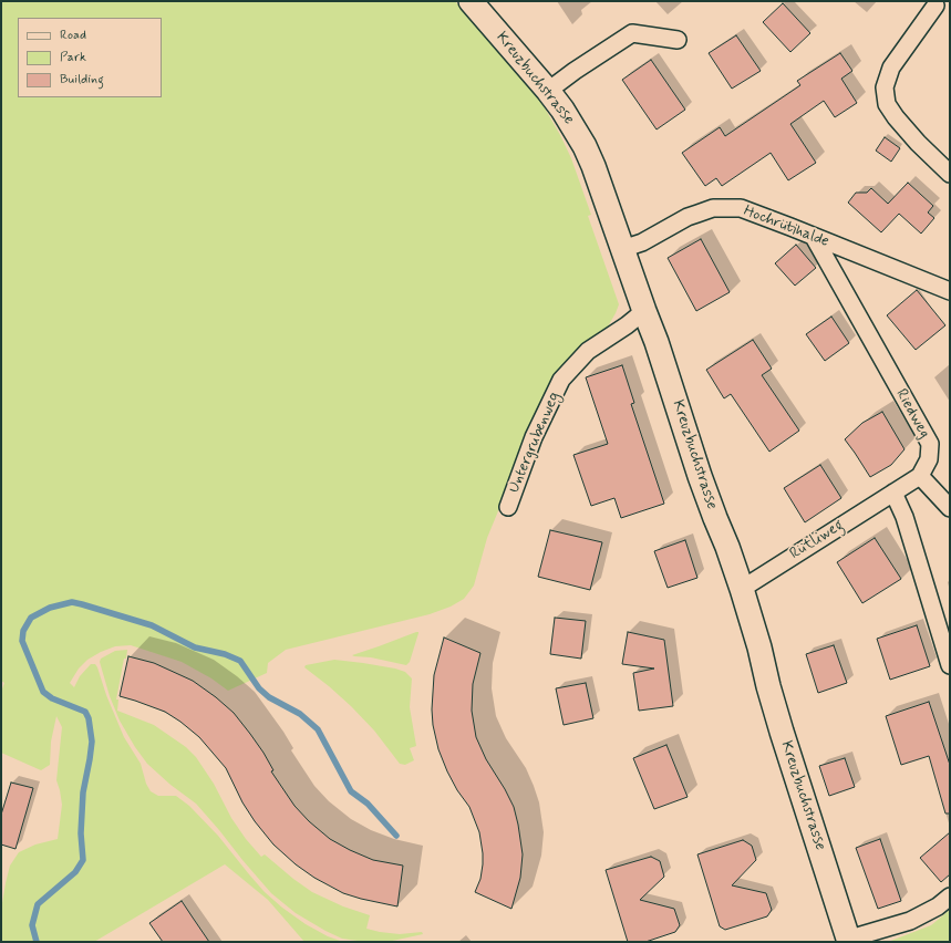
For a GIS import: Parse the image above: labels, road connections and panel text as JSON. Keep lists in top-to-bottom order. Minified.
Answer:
{"streets":{"street":["Kreuzbuchstrasse","Hochrütihalde","Riedweg","Untergrubenweg","Rütliweg"]},"crossings":[["Kreuzbuchstrasse","Hochrütihalde"],["Kreuzbuchstrasse","Untergrubenweg"],["Kreuzbuchstrasse","Rütliweg"],["Hochrütihalde","Riedweg"]],"legend":["Road","Park","Building"]}
